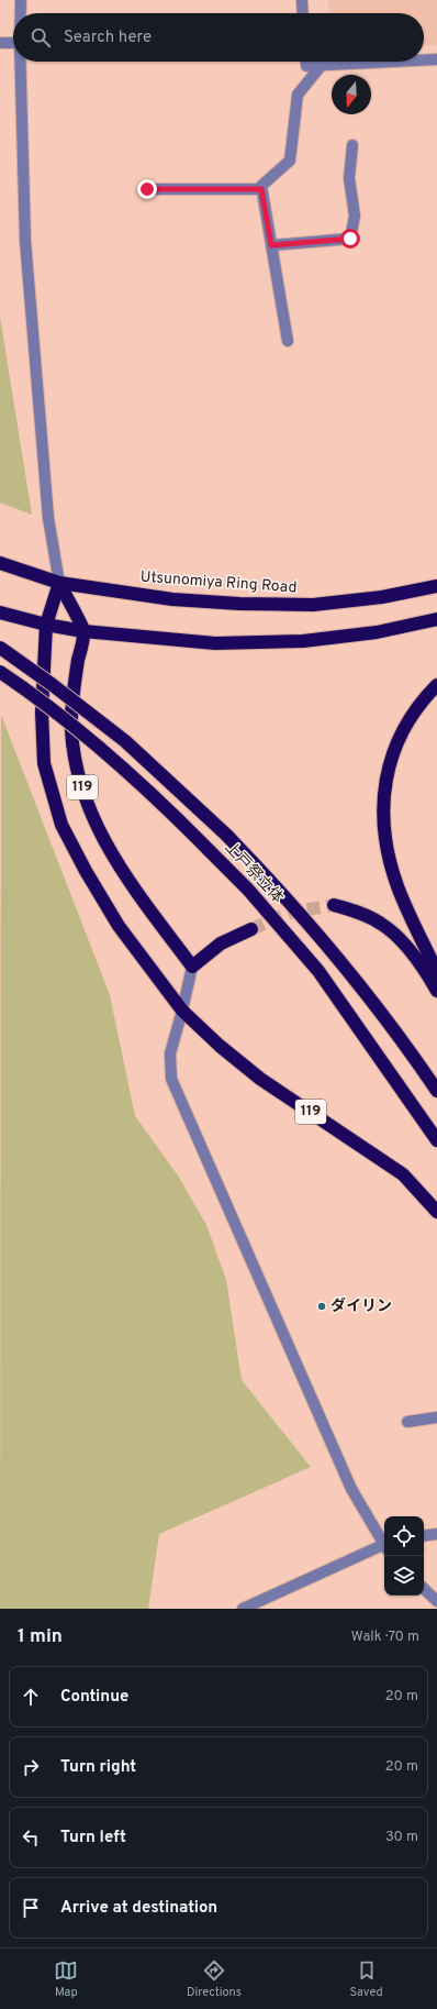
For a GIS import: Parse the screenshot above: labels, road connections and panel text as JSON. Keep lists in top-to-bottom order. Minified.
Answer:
{"streets":{"highway":["Utsunomiya Ring Road","119","上戸祭立体"]},"places":["ダイリン"],"north":"bottom","page":{"search":"Search here","heading":["1 min","Walk · 70 m"],"list":[["Continue","20 m"],["Turn right","20 m"],["Turn left","30 m"],"Arrive at destination"],"nav":["Map","Directions","Saved"]}}
